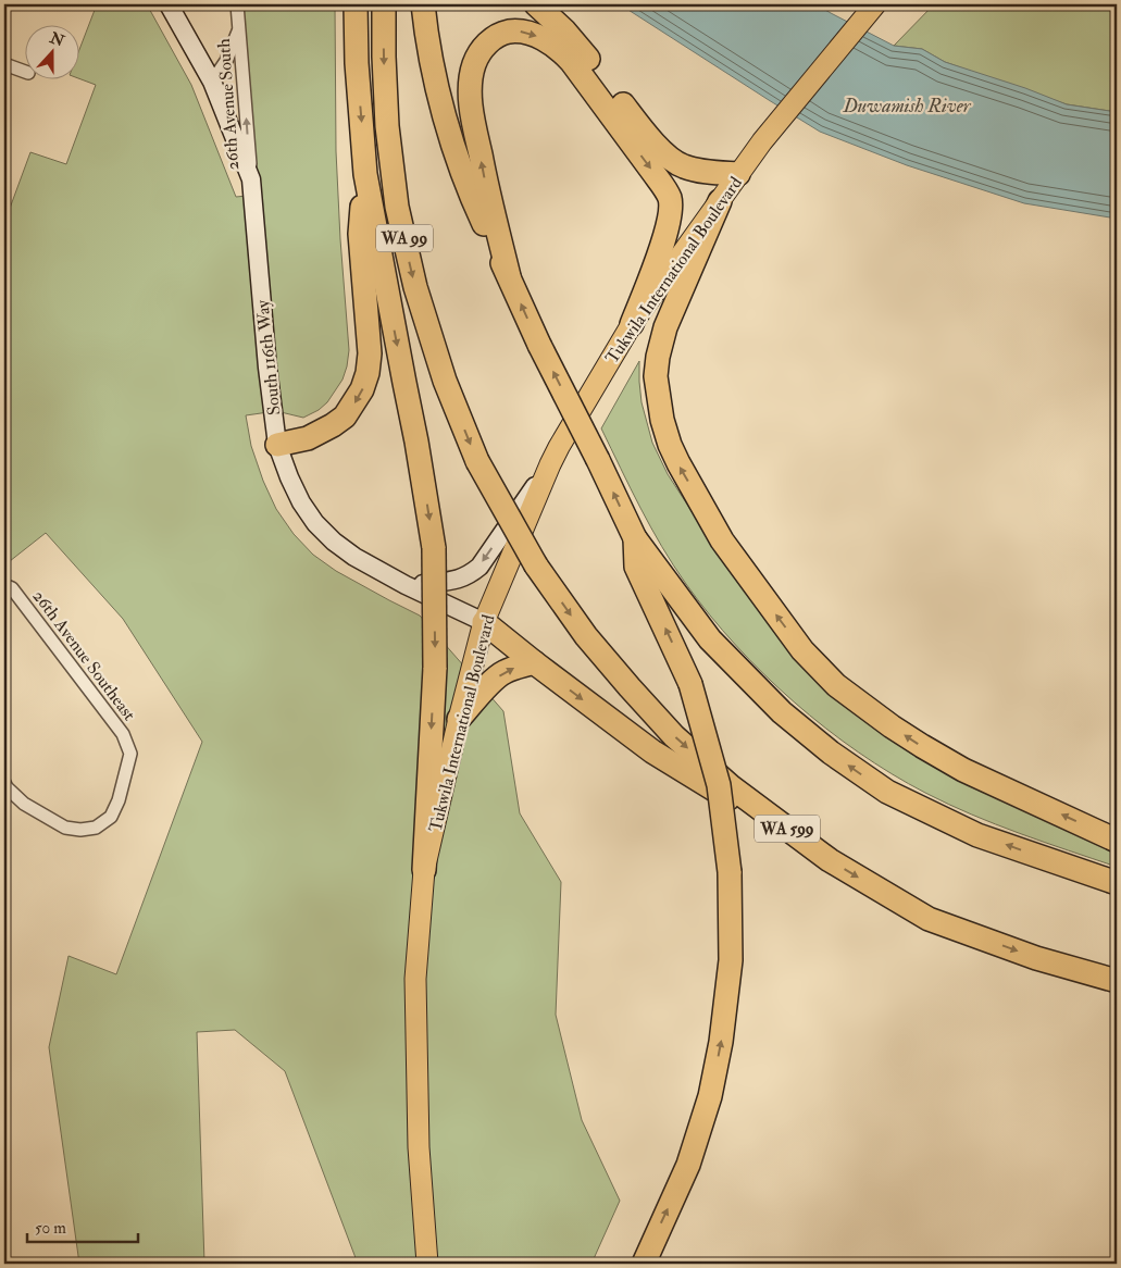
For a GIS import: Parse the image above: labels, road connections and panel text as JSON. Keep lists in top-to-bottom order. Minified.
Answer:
{"streets":{"highway":["WA 99","WA 599"],"main road":["Tukwila International Boulevard"],"street":["26th Avenue South","South 116th Way","26th Avenue Southeast"]},"crossings":[["26th Avenue South","South 116th Way"],["WA 99","WA 599"],["Tukwila International Boulevard","South 116th Way"]],"one_way":["26th Avenue South"],"water":["Duwamish River"],"scale_bar":"50 m","north":"top"}
